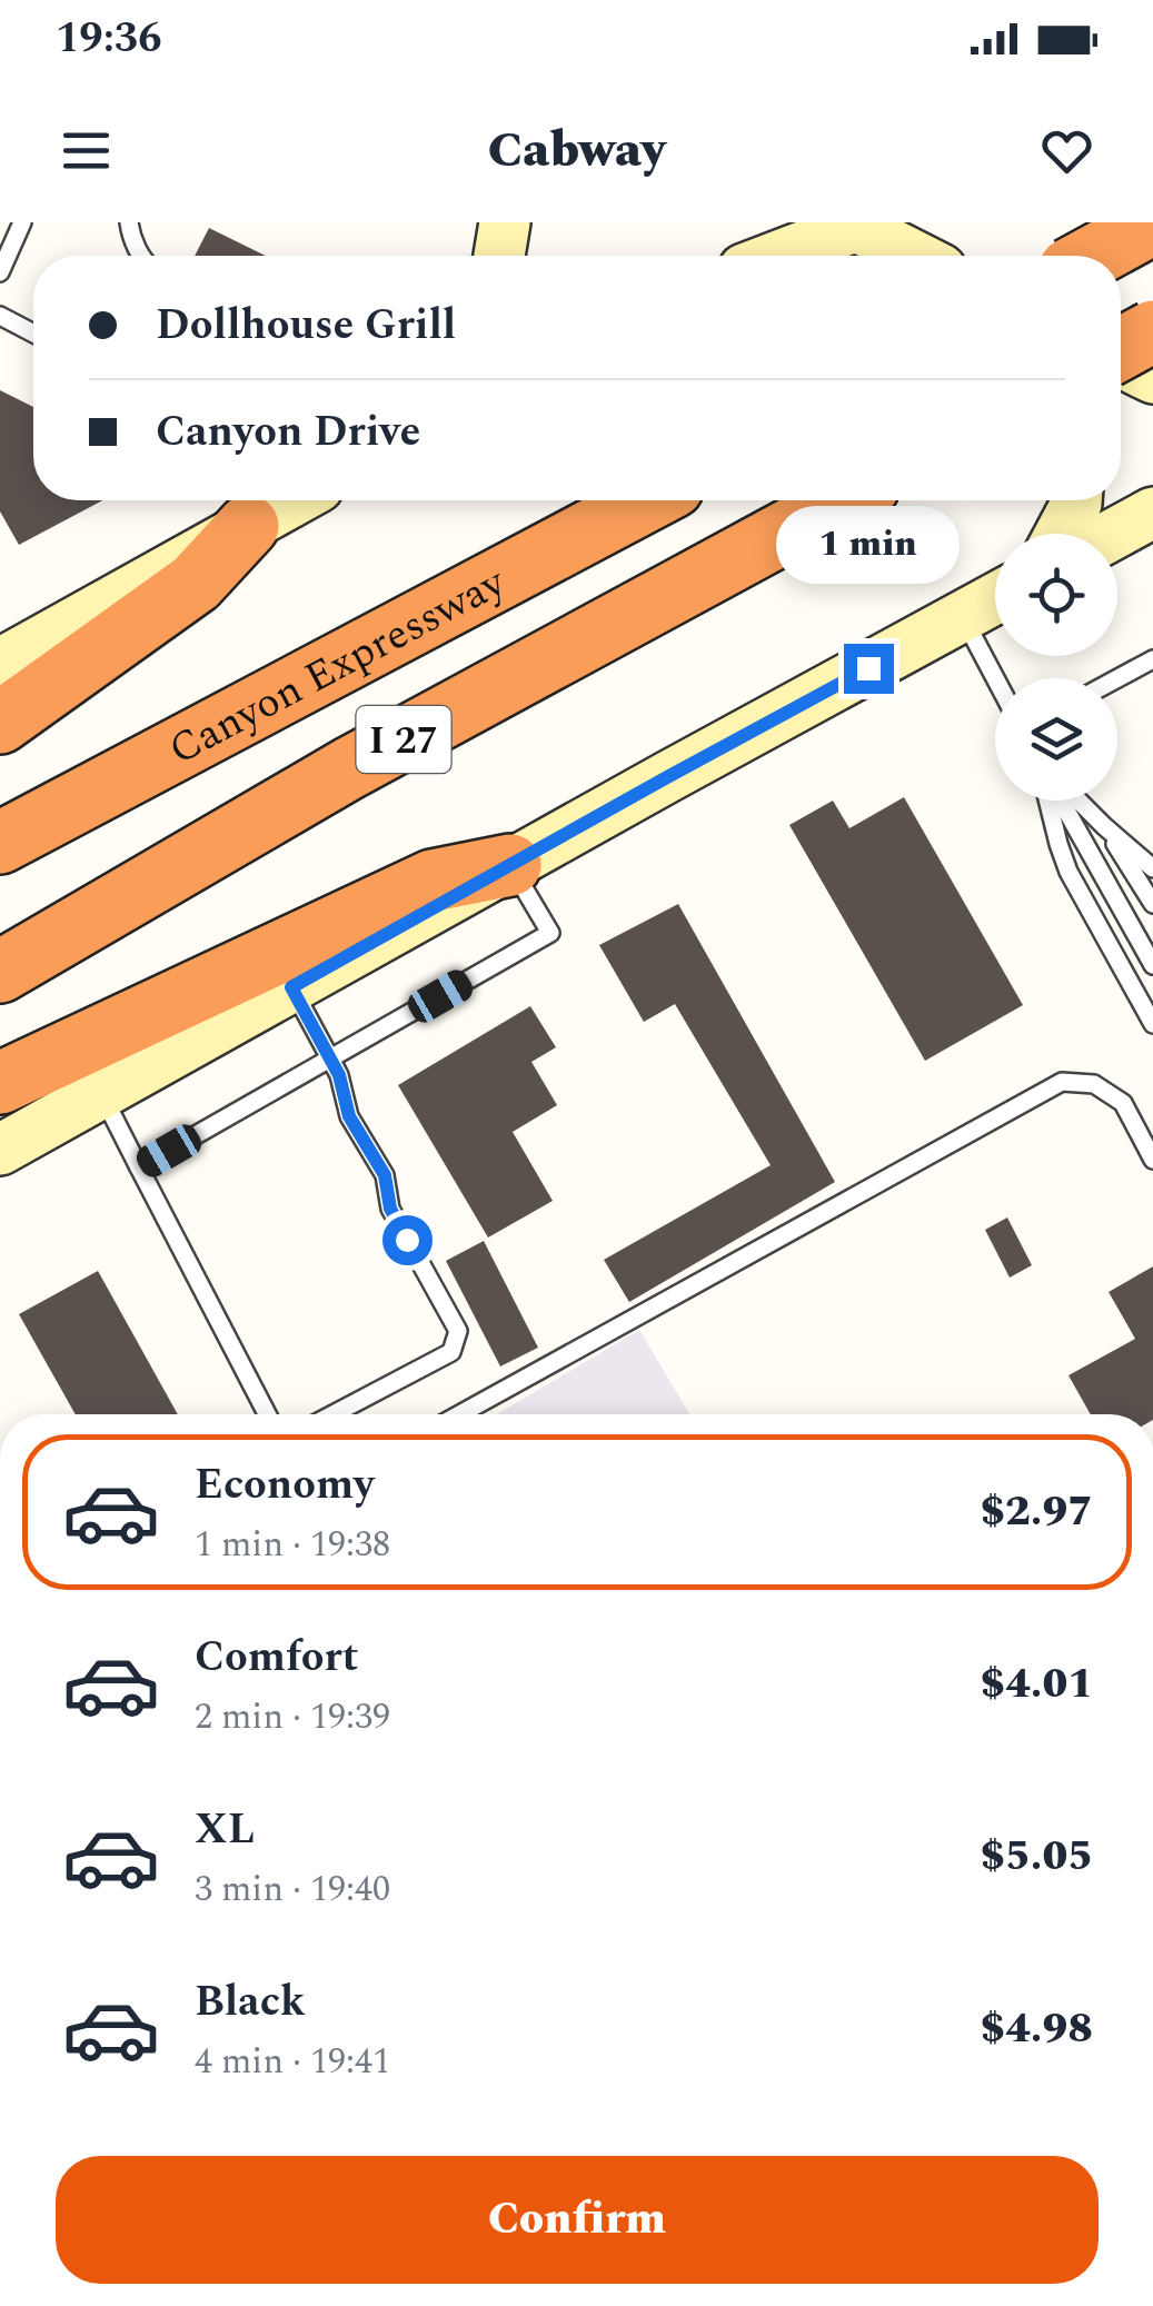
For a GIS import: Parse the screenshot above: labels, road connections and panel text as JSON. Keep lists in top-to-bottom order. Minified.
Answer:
{"streets":{"highway":["Canyon Expressway","I 27"]},"page":{"status":"19:36","header":"Cabway","banner":["Dollhouse Grill","Canyon Drive"],"bubble":"1 min","list":[{"name":"Economy","note":"1 min · 19:38","value":"$2.97"},{"name":"Comfort","note":"2 min · 19:39","value":"$4.01"},{"name":"XL","note":"3 min · 19:40","value":"$5.05"},{"name":"Black","note":"4 min · 19:41","value":"$4.98"}],"buttons":"Confirm"}}
